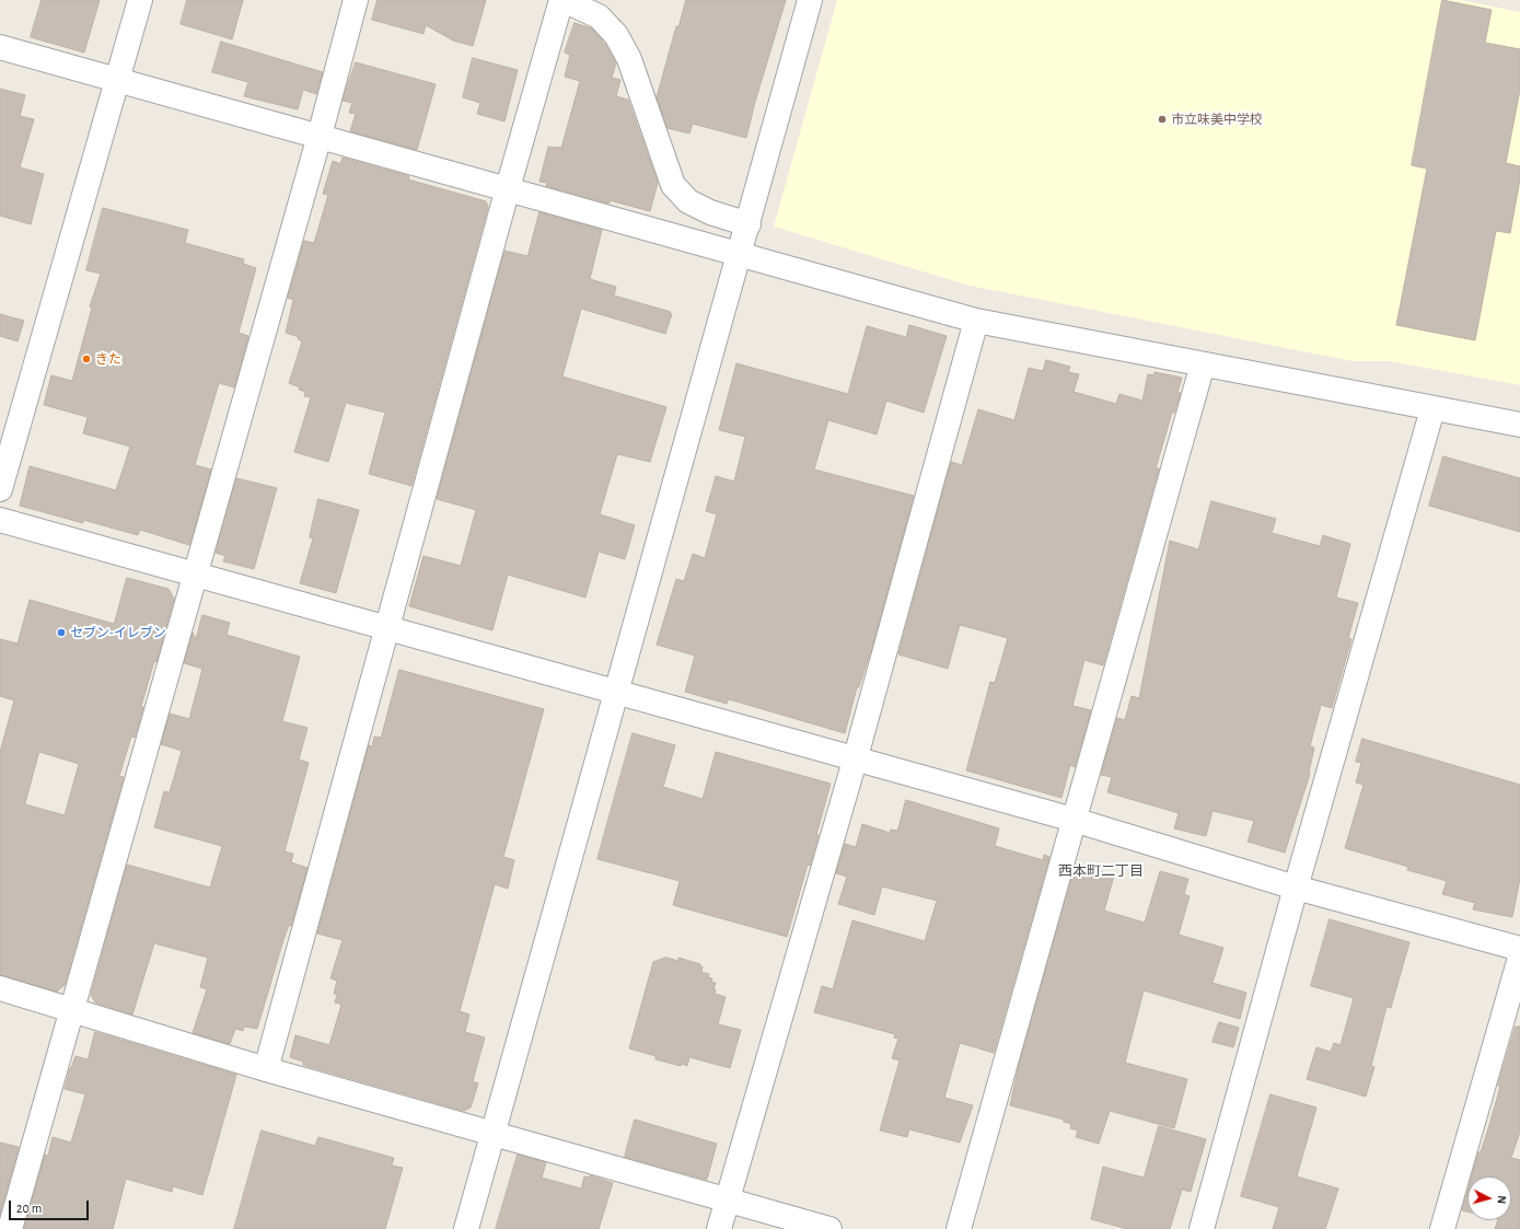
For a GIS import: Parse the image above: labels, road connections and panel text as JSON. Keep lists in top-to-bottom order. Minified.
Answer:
{"districts":["西本町二丁目"],"places":["市立味美中学校","きた","セブン-イレブン"],"scale_bar":"20 m","north":"right"}
